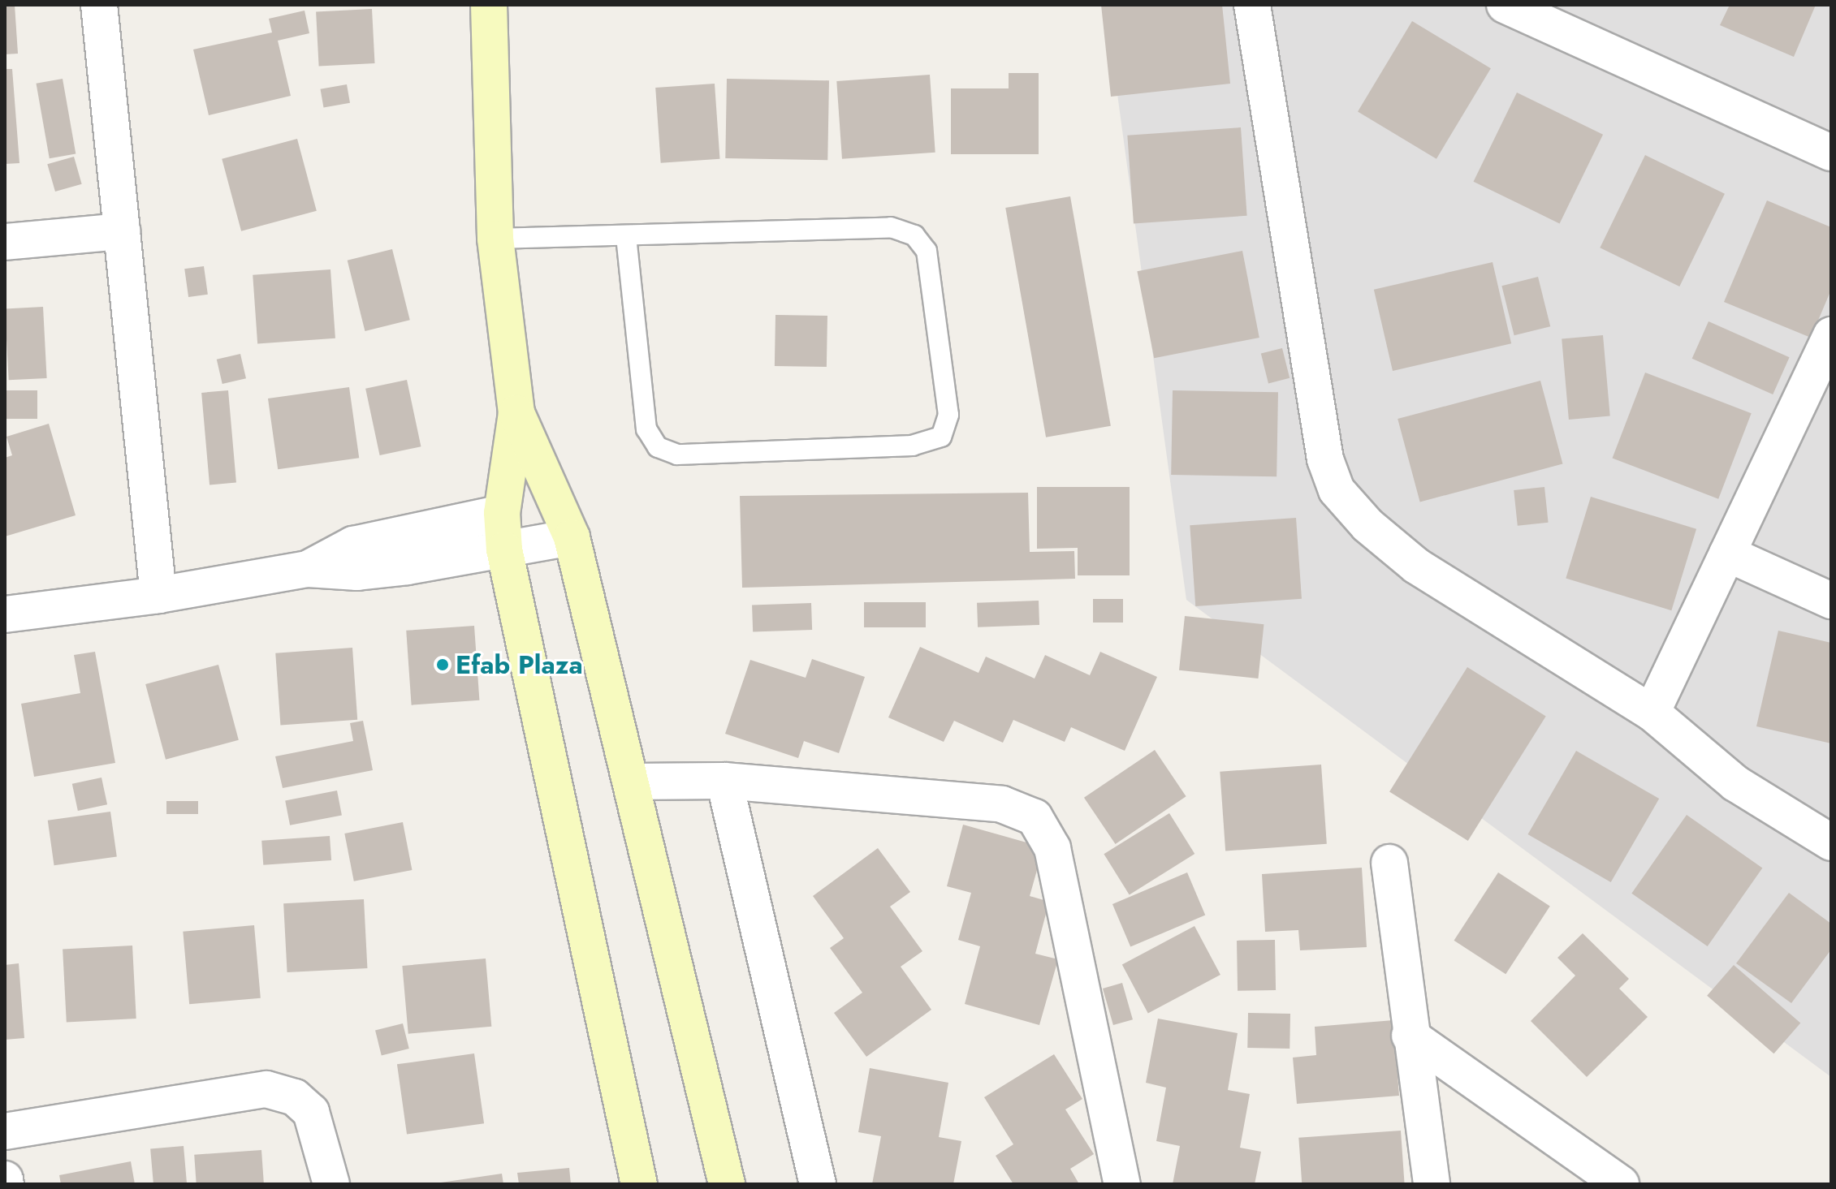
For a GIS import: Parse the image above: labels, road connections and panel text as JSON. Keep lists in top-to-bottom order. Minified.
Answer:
{"places":["Efab Plaza"]}
